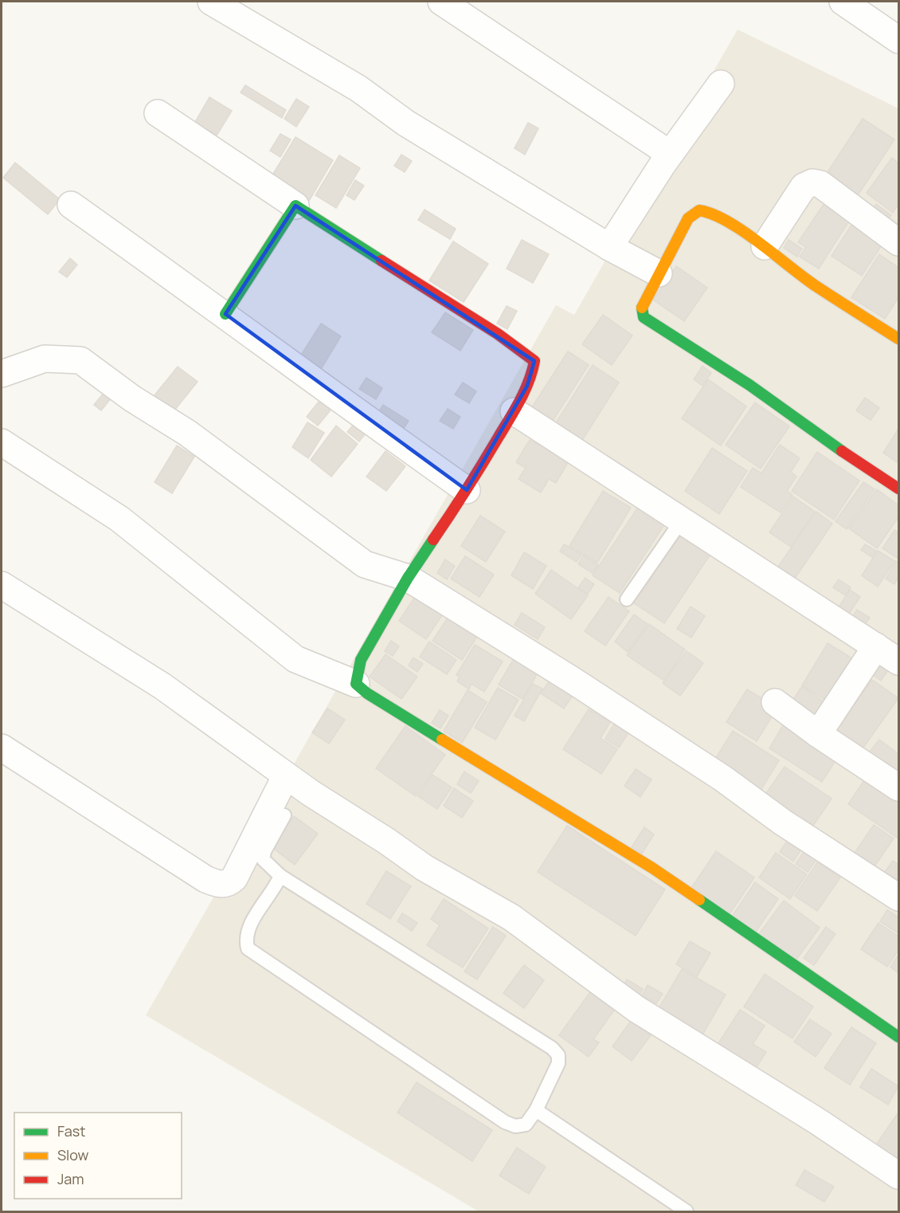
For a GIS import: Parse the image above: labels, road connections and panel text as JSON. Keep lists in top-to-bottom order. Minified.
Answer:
{"legend":["Fast","Slow","Jam"]}
